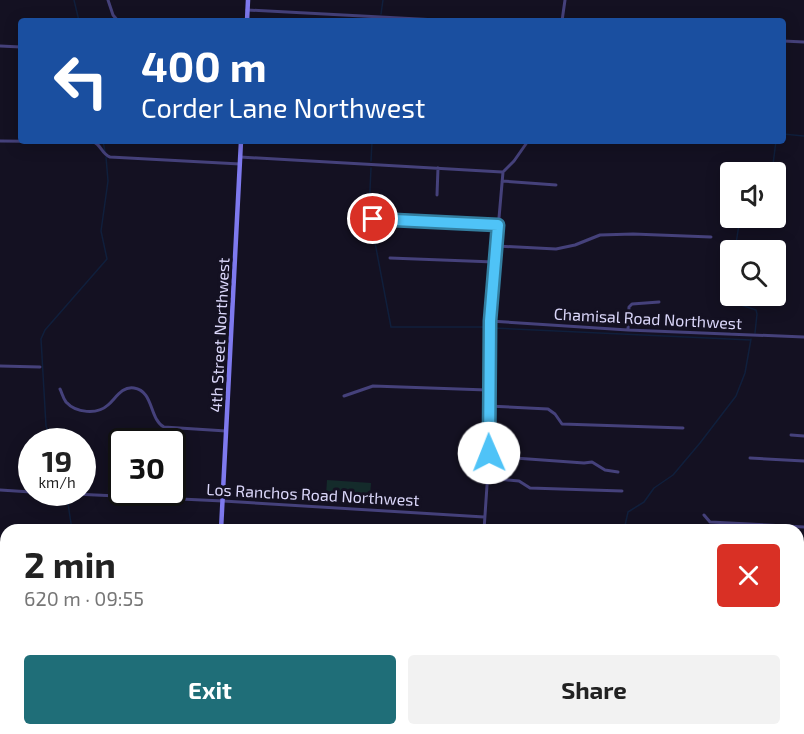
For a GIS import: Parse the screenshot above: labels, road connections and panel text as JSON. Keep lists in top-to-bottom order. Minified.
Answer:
{"streets":{"main road":["4th Street Northwest"],"street":["Chamisal Road Northwest","Los Ranchos Road Northwest"]},"crossings":[["4th Street Northwest","Los Ranchos Road Northwest"]],"page":{"turn":["400 m","Corder Lane Northwest"],"speed":"19 km/h","limit":"30","heading":["2 min","620 m · 09:55"],"buttons":["Exit","Share"]}}
